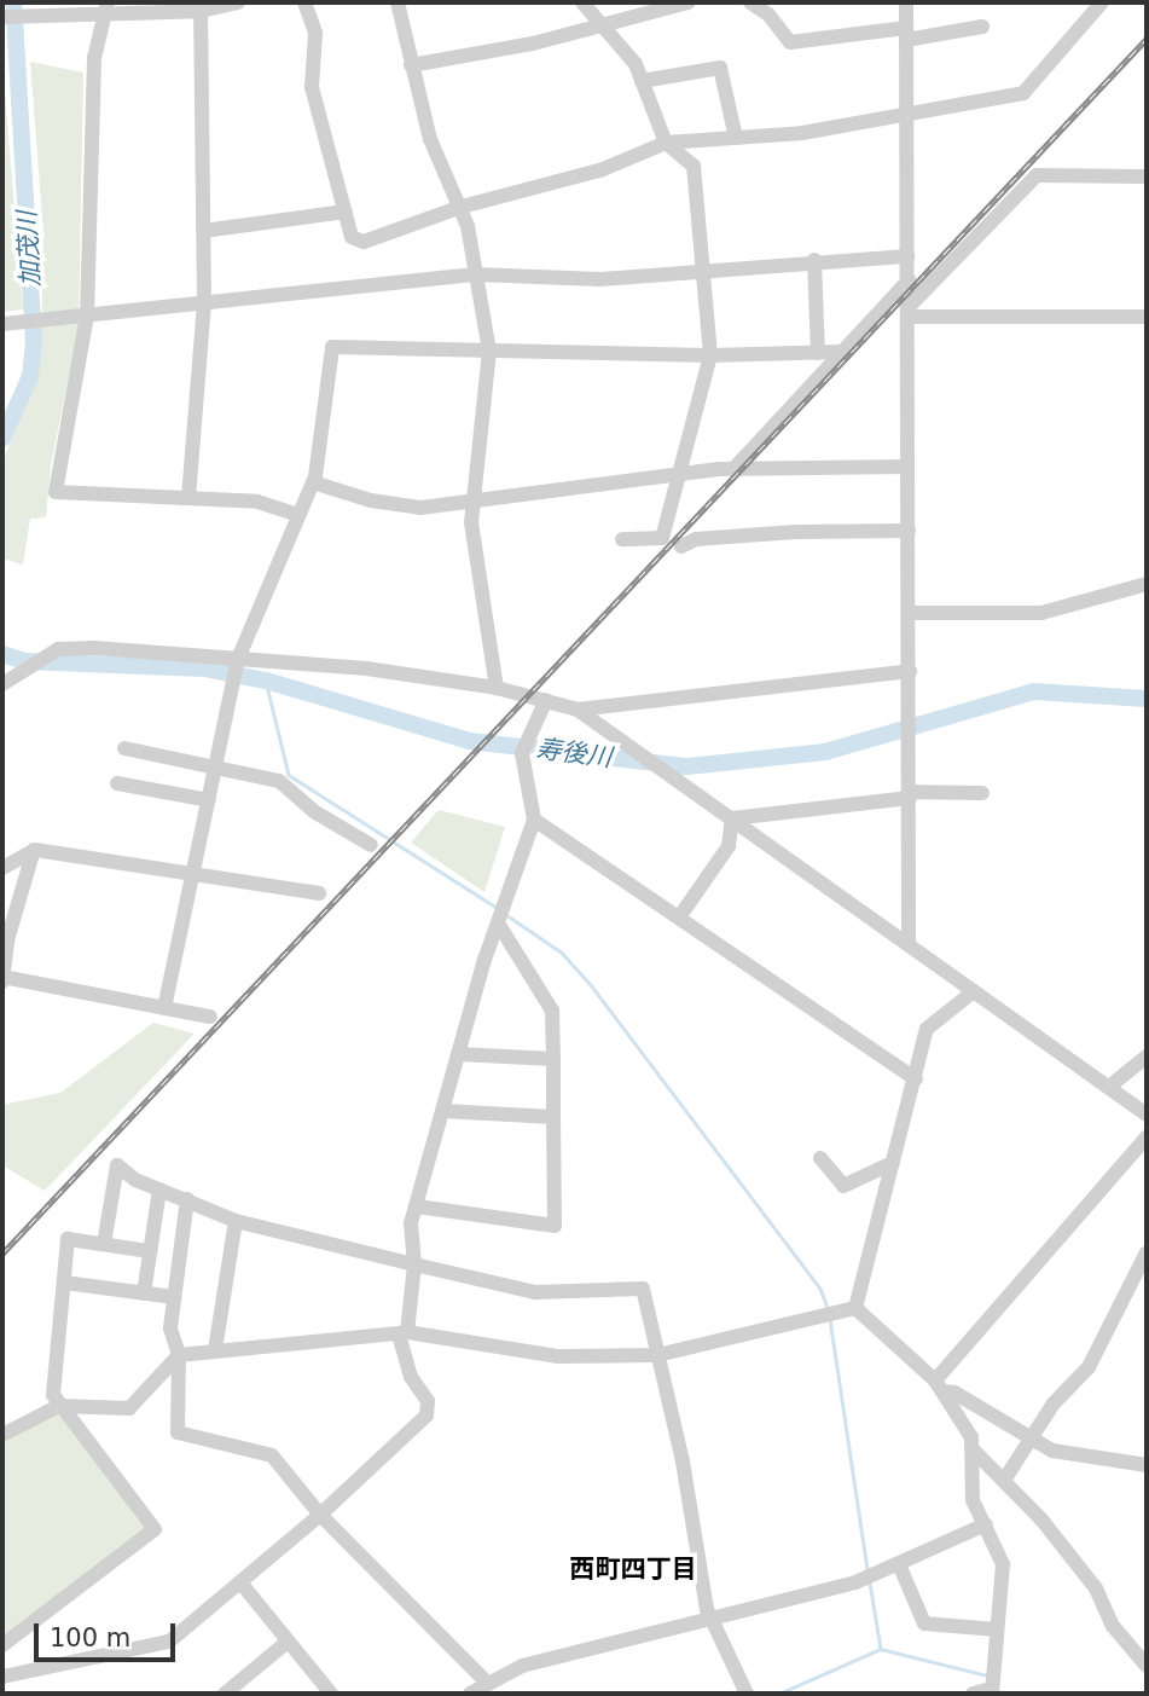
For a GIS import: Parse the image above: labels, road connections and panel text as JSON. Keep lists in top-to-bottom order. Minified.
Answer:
{"districts":["西町四丁目"],"water":["加茂川","寿後川"],"scale_bar":"100 m"}
